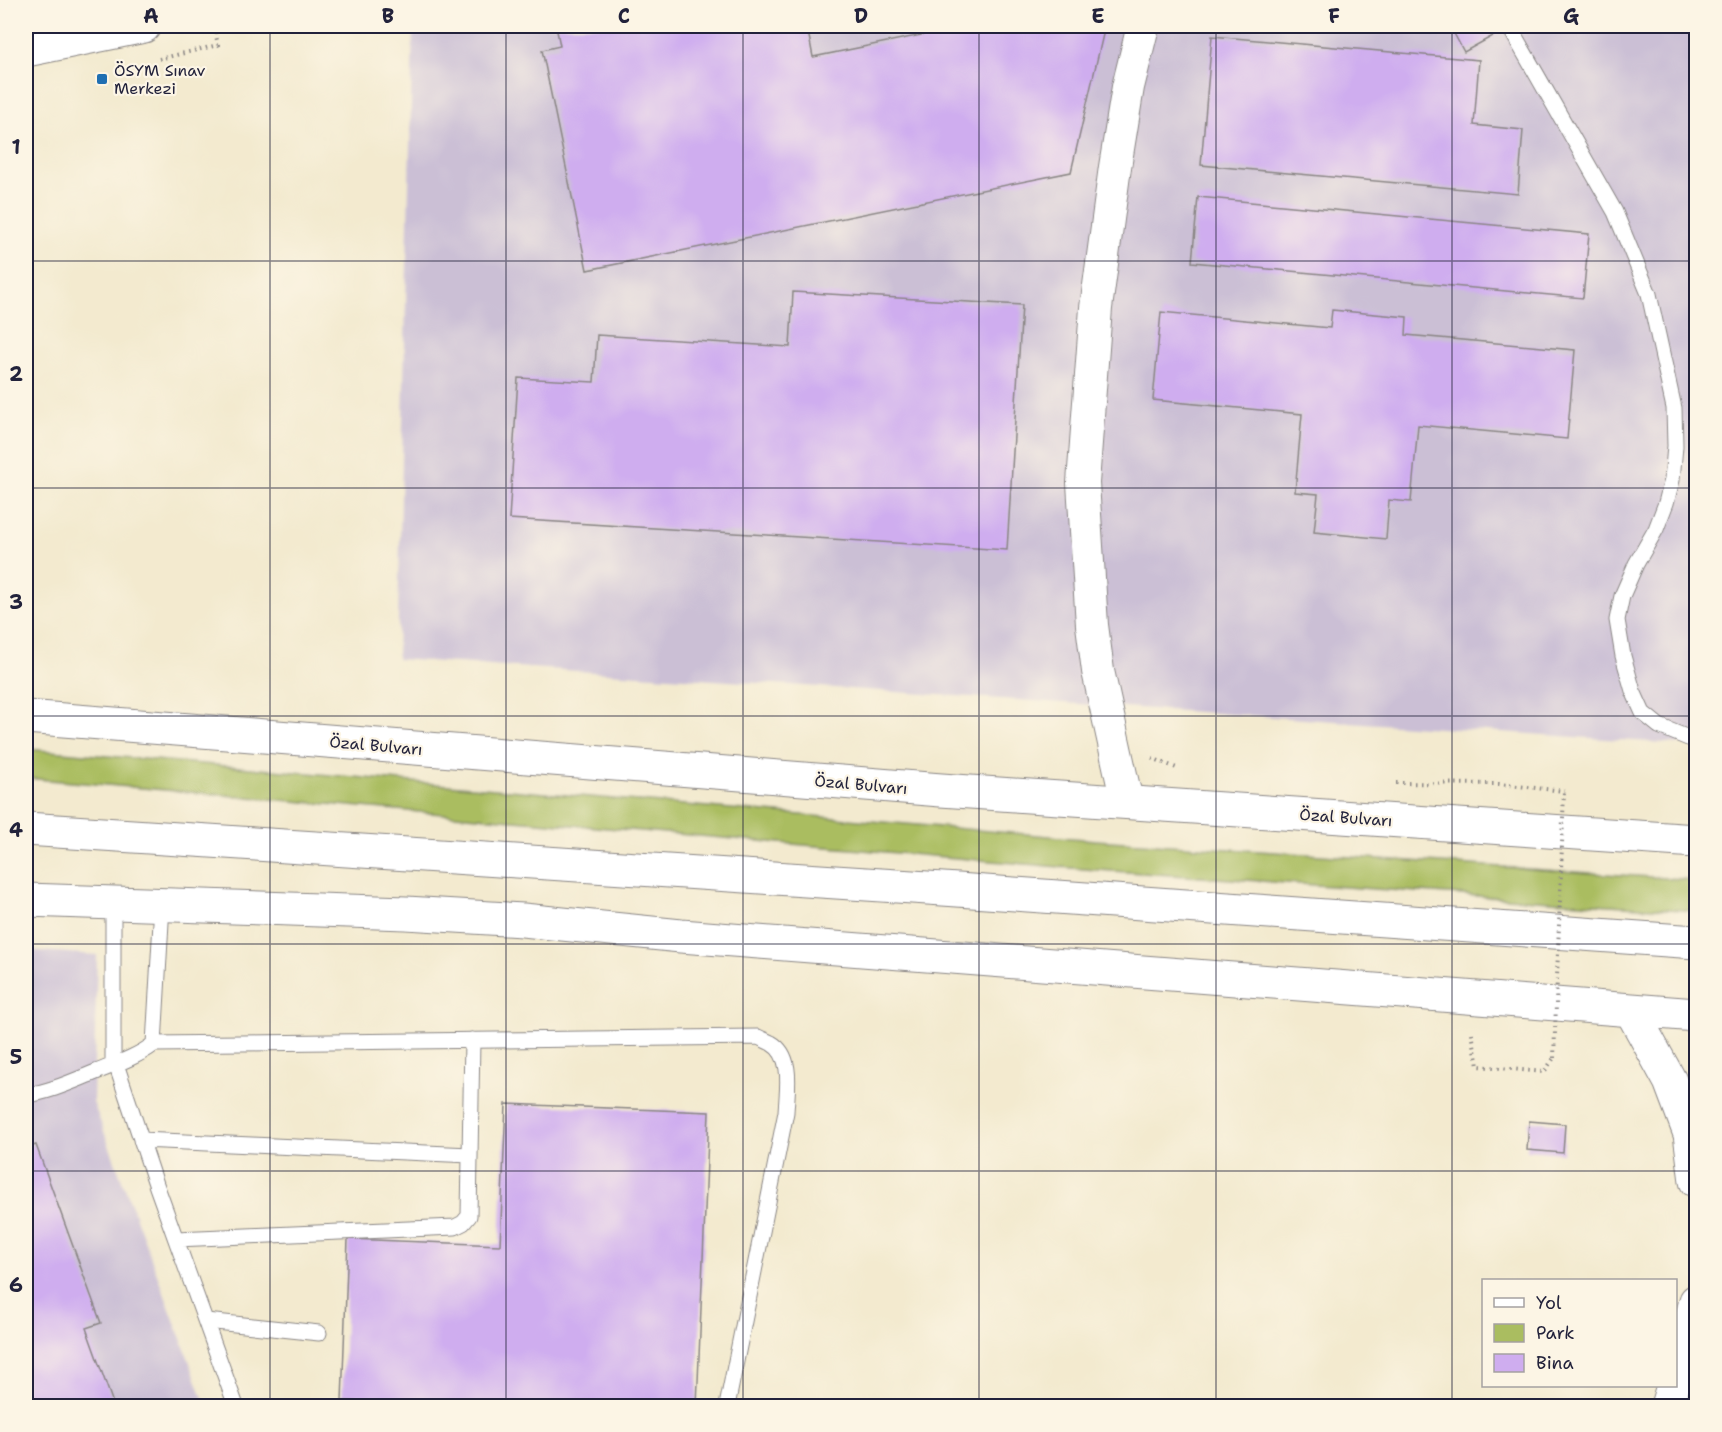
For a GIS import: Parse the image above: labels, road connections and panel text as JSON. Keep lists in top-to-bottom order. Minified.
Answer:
{"streets":{"main road":["Özal Bulvarı"]},"places":{"transit":["ÖSYM Sınav Merkezi"]},"legend":["Yol","Park","Bina"],"grid":{"columns":["A","B","C","D","E","F","G"],"rows":["1","2","3","4","5","6"]}}
